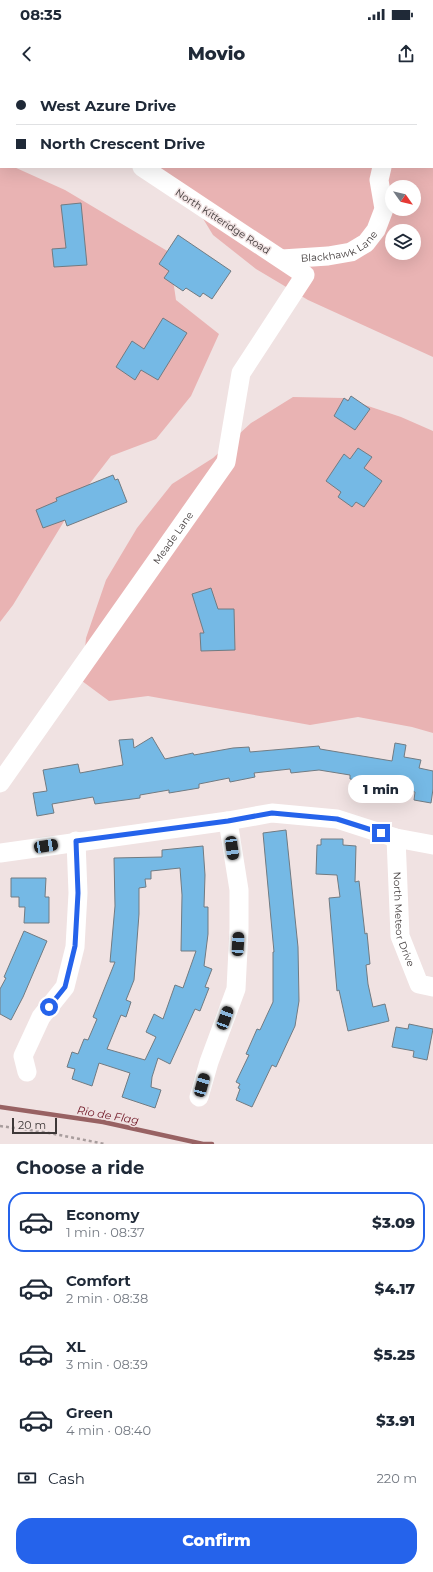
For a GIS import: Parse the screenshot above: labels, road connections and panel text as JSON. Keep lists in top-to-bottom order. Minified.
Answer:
{"streets":{"street":["North Kitteridge Road","Blackhawk Lane","Meade Lane","North Meteor Drive"]},"crossings":[["North Kitteridge Road","Blackhawk Lane"],["North Kitteridge Road","Meade Lane"]],"water":["Rio de Flag"],"scale_bar":"20 m","north":"bottom right","page":{"status":"08:35","header":"Movio","banner":["West Azure Drive","North Crescent Drive"],"bubble":"1 min","scale":"20 m","heading":"Choose a ride","list":[{"name":"Economy","note":"1 min · 08:37","value":"$3.09"},{"name":"Comfort","note":"2 min · 08:38","value":"$4.17"},{"name":"XL","note":"3 min · 08:39","value":"$5.25"},{"name":"Green","note":"4 min · 08:40","value":"$3.91"}],"pay":["Cash","220 m"],"buttons":"Confirm"}}
